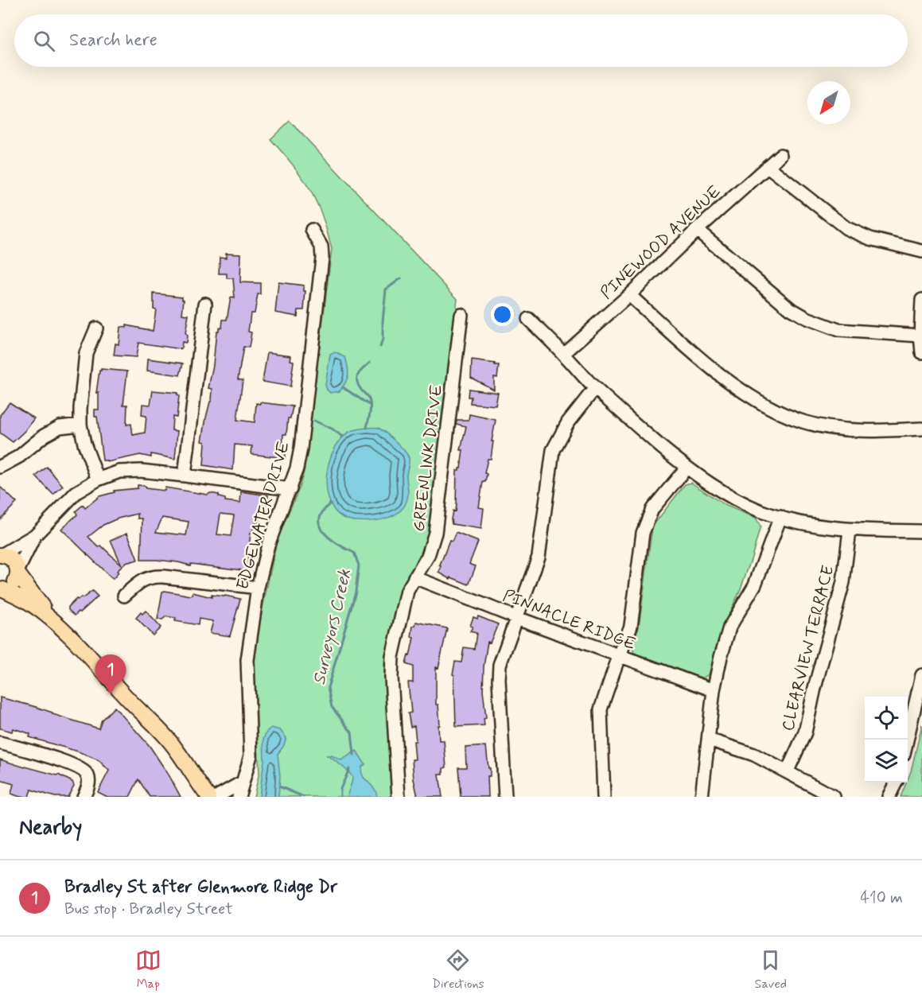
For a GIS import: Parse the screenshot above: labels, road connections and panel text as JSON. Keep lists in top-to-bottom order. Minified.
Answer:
{"streets":{"street":["PINEWOOD AVENUE","GREENLINK DRIVE","EDGEWATER DRIVE","PINNACLE RIDGE","CLEARVIEW TERRACE"]},"crossings":[["GREENLINK DRIVE","PINNACLE RIDGE"]],"water":["Surveyors Creek"],"north":"bottom left","page":{"search":"Search here","pins":"1","heading":"Nearby","list":[{"mark":"1","name":"Bradley St after Glenmore Ridge Dr","note":"Bus stop · Bradley Street","value":"410 m"}],"nav":["Map","Directions","Saved"]}}
